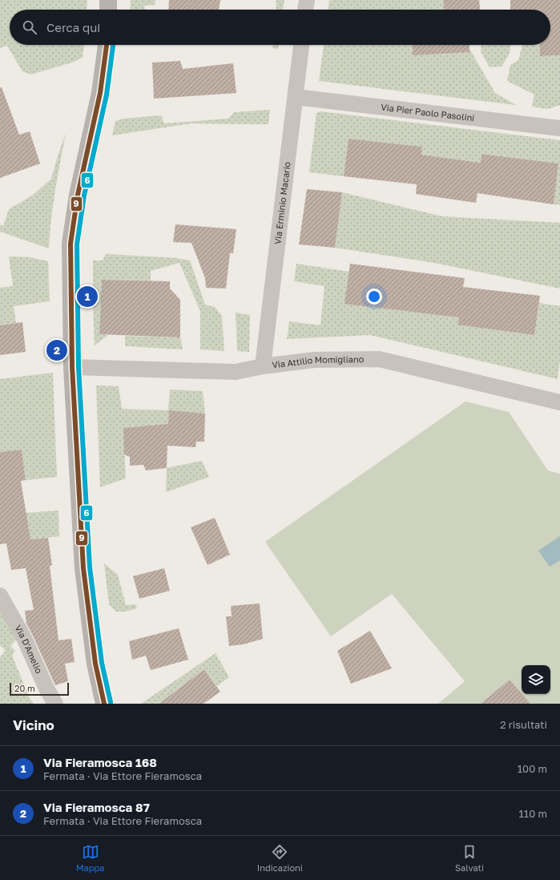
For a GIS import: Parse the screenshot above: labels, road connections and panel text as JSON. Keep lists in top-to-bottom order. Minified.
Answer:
{"streets":{"street":["Via Pier Paolo Pasolini","Via Erminio Macario","Via Attilio Momigliano","Via D'Amelio"]},"crossings":[["Via Pier Paolo Pasolini","Via Erminio Macario"],["Via Erminio Macario","Via Attilio Momigliano"]],"lines":["transit line 9","transit line 6"],"scale_bar":"20 m","page":{"search":"Cerca qui","pins":["1","2"],"scale":"20 m","heading":["Vicino","2 risultati"],"list":[{"mark":"1","name":"Via Fieramosca 168","note":"Fermata · Via Ettore Fieramosca","value":"100 m"},{"mark":"2","name":"Via Fieramosca 87","note":"Fermata · Via Ettore Fieramosca","value":"110 m"}],"nav":["Mappa","Indicazioni","Salvati"]}}
